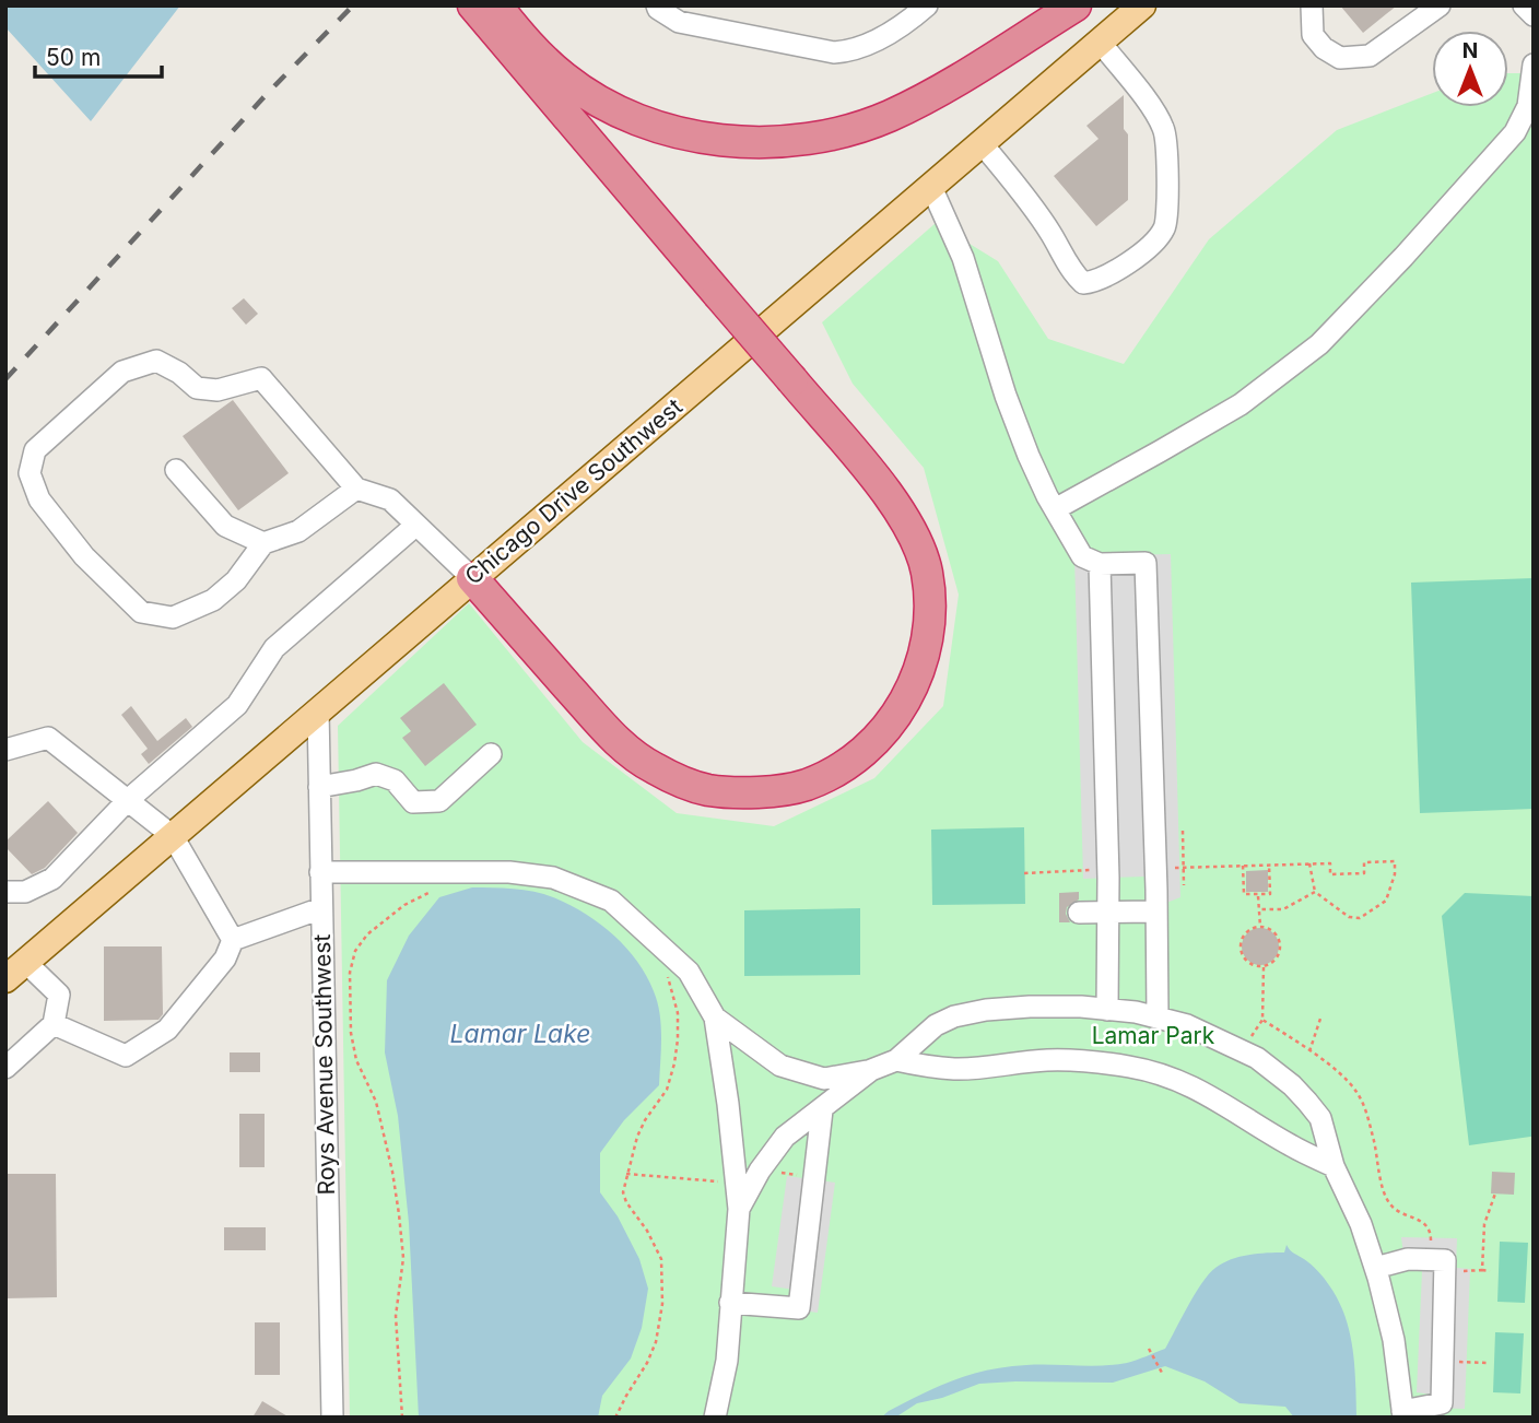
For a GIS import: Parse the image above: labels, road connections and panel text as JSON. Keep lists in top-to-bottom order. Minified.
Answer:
{"streets":{"main road":["Chicago Drive Southwest"],"street":["Roys Avenue Southwest"]},"crossings":[["Chicago Drive Southwest","Roys Avenue Southwest"]],"water":["Lamar Lake"],"parks":["Lamar Park"],"scale_bar":"50 m","north":"top"}
